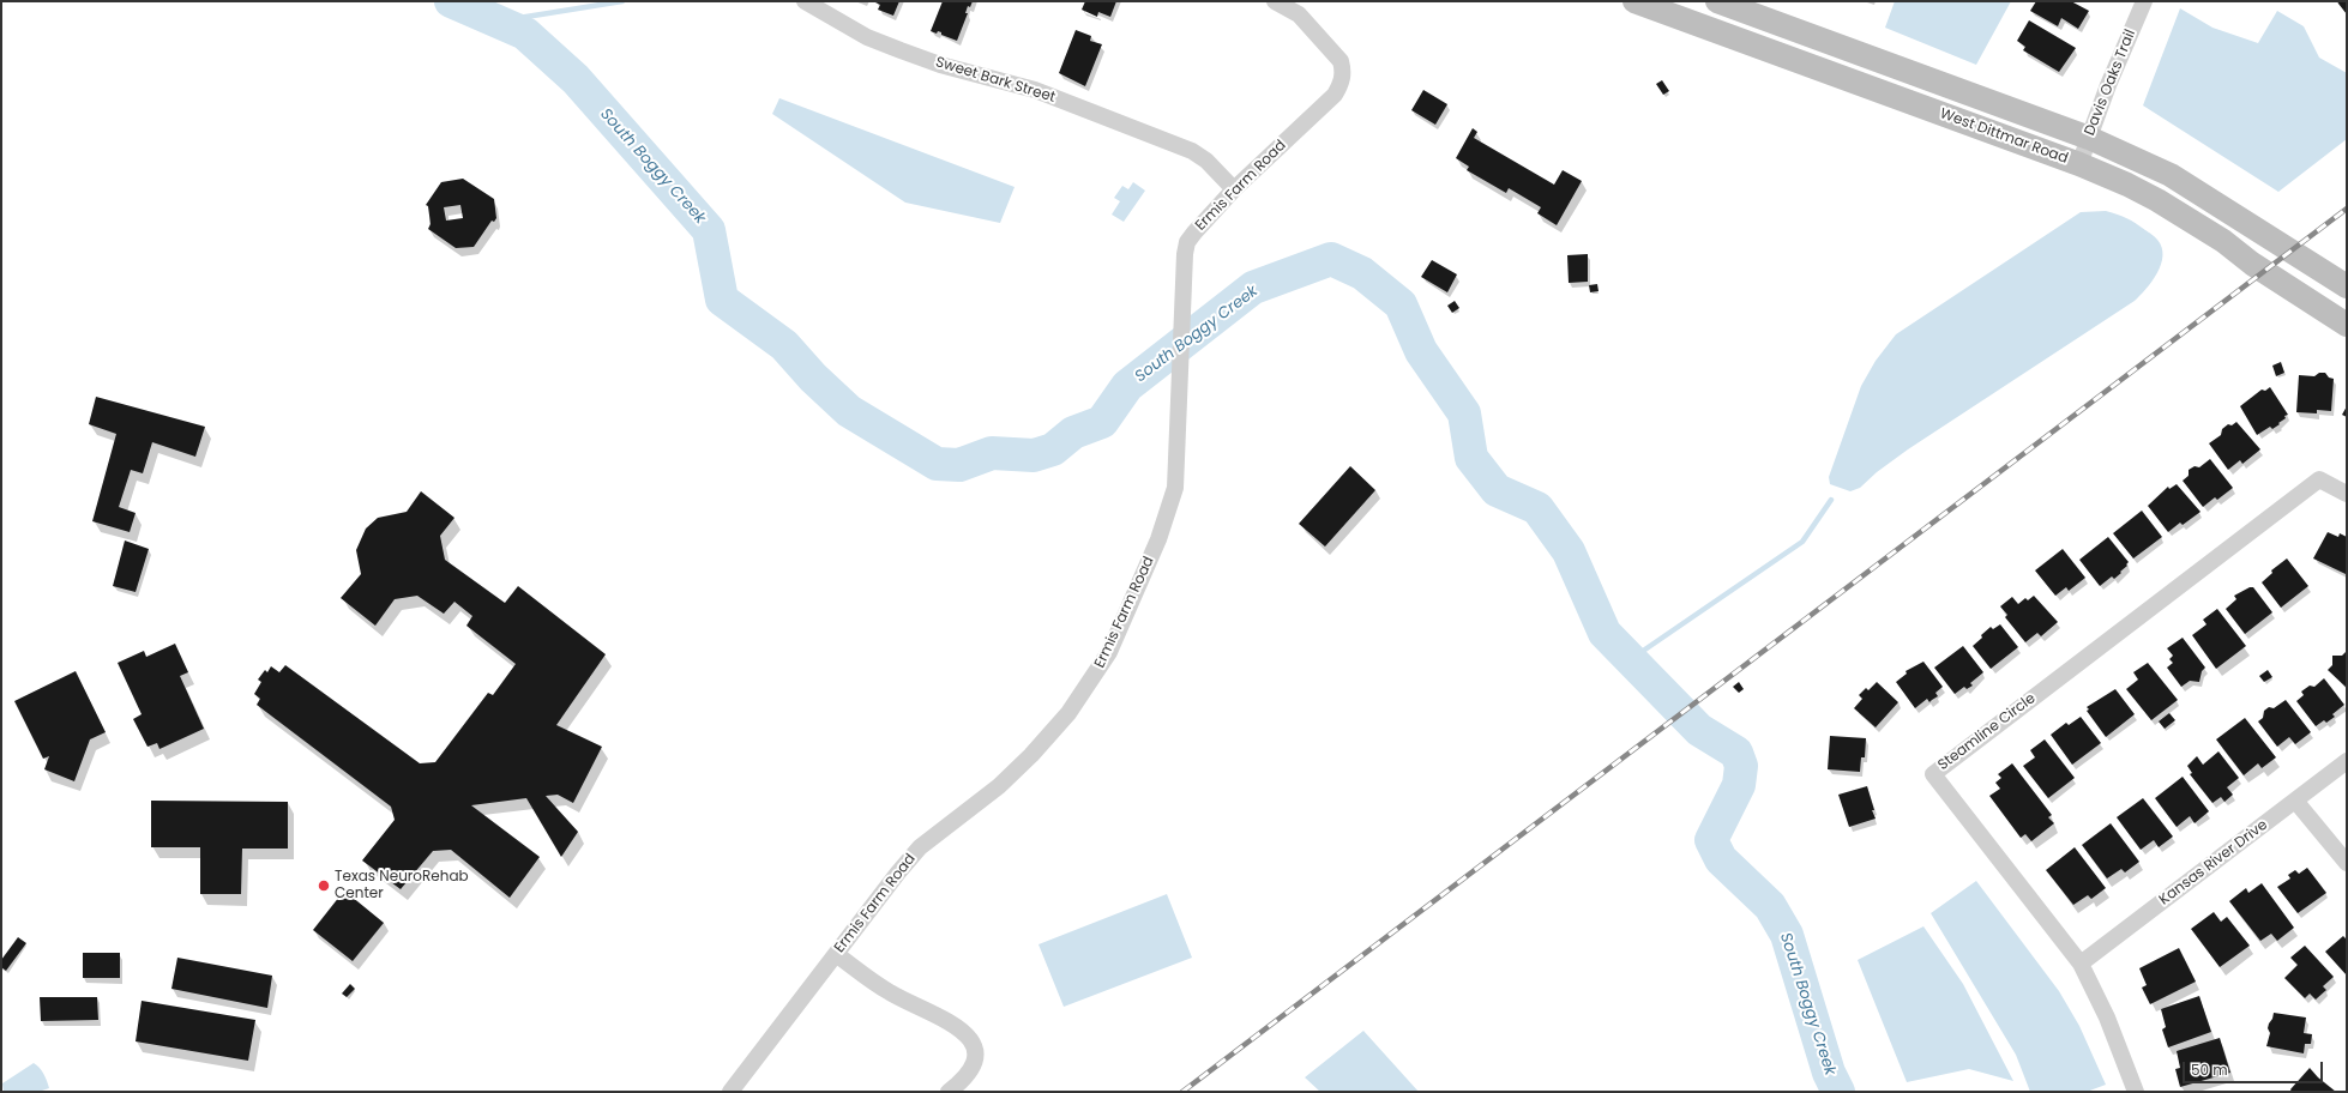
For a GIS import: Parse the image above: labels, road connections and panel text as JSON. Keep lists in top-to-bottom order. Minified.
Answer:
{"streets":{"street":["Sweet Bark Street","Davis Oaks Trail","West Dittmar Road","Ermis Farm Road","Steamline Circle","Kansas River Drive"]},"crossings":[["Sweet Bark Street","Ermis Farm Road"],["Davis Oaks Trail","West Dittmar Road"],["Steamline Circle","Kansas River Drive"]],"water":["South Boggy Creek"],"places":["Texas NeuroRehab Center"],"scale_bar":"50 m"}
